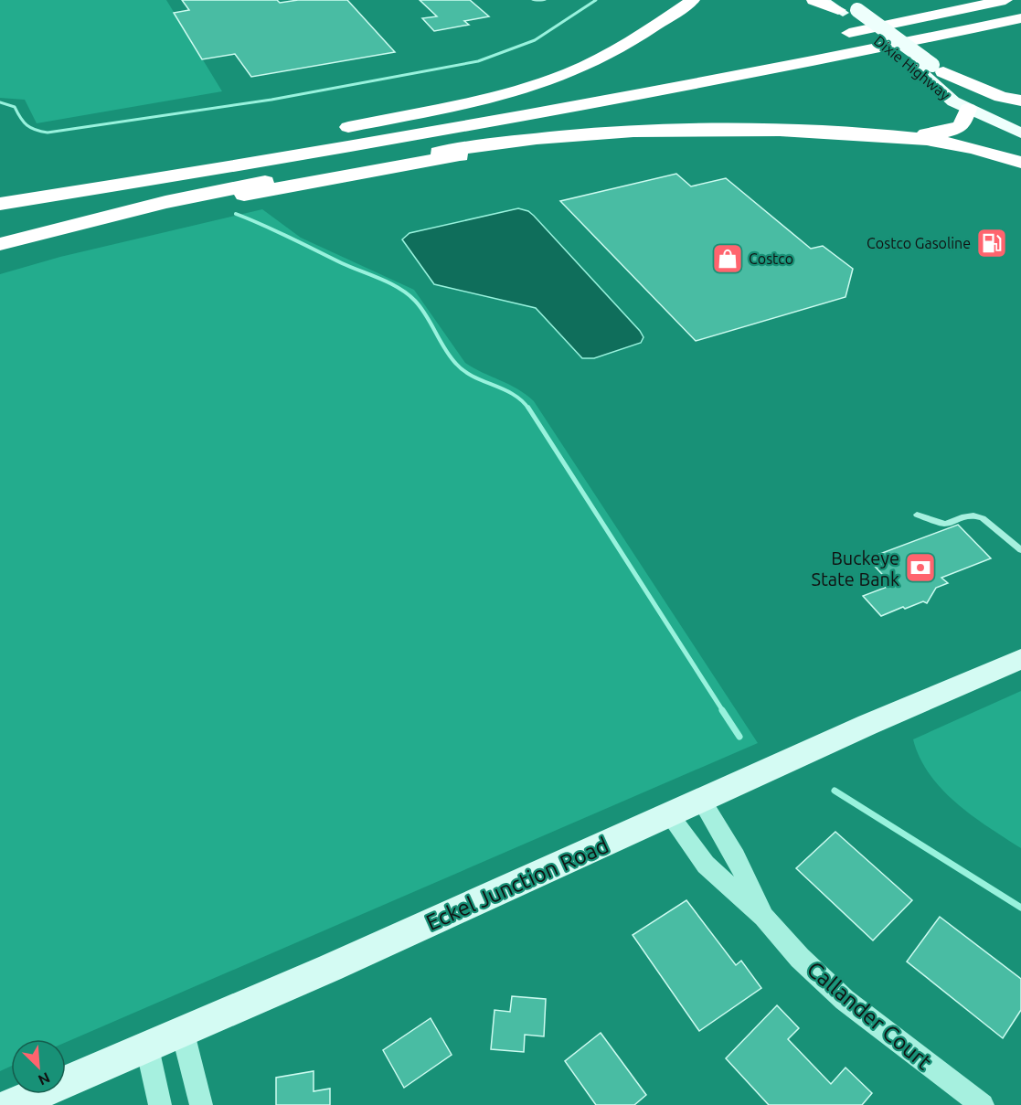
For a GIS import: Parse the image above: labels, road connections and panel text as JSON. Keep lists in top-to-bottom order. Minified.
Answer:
{"streets":{"main road":["Dixie Highway"],"street":["Eckel Junction Road","Callander Court"]},"crossings":[["Eckel Junction Road","Callander Court"]],"places":{"fuel station":["Costco Gasoline"],"shop":["Costco"],"bank":["Buckeye State Bank"]},"north":"bottom right"}
